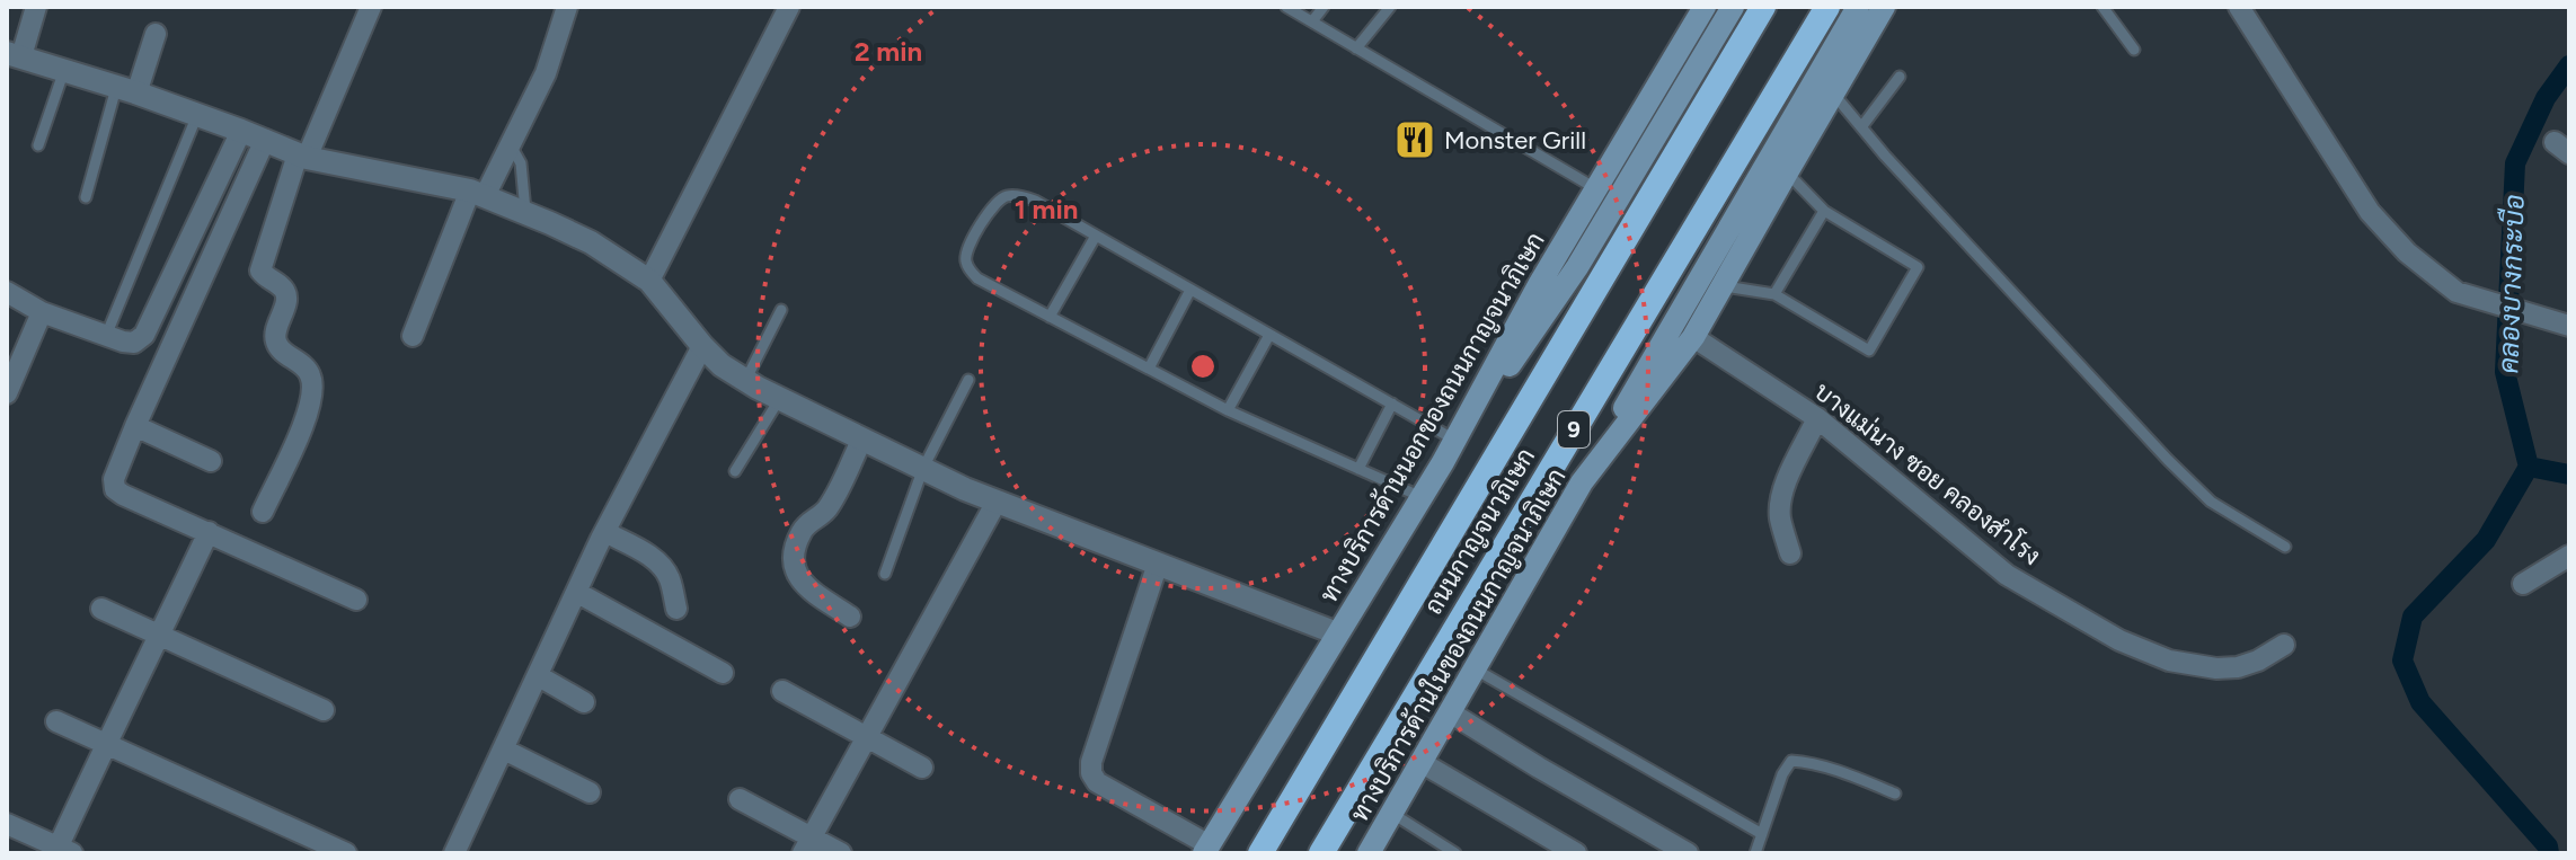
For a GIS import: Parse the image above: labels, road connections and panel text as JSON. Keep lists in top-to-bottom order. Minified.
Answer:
{"streets":{"highway":["9","ถนนกาญจนาภิเษก"],"main road":["ทางบริการด้านนอกของถนนกาญจนาภิเษก","ทางบริการด้านในของถนนกาญจนาภิเษก"],"street":["บางแม่นาง ซอย คลองสำโรง"]},"crossings":[["บางแม่นาง ซอย คลองสำโรง","ทางบริการด้านในของถนนกาญจนาภิเษก"]],"water":["คลองบางกระบือ"],"places":{"restaurant":["Monster Grill"]},"rings":["2 min","1 min"]}
